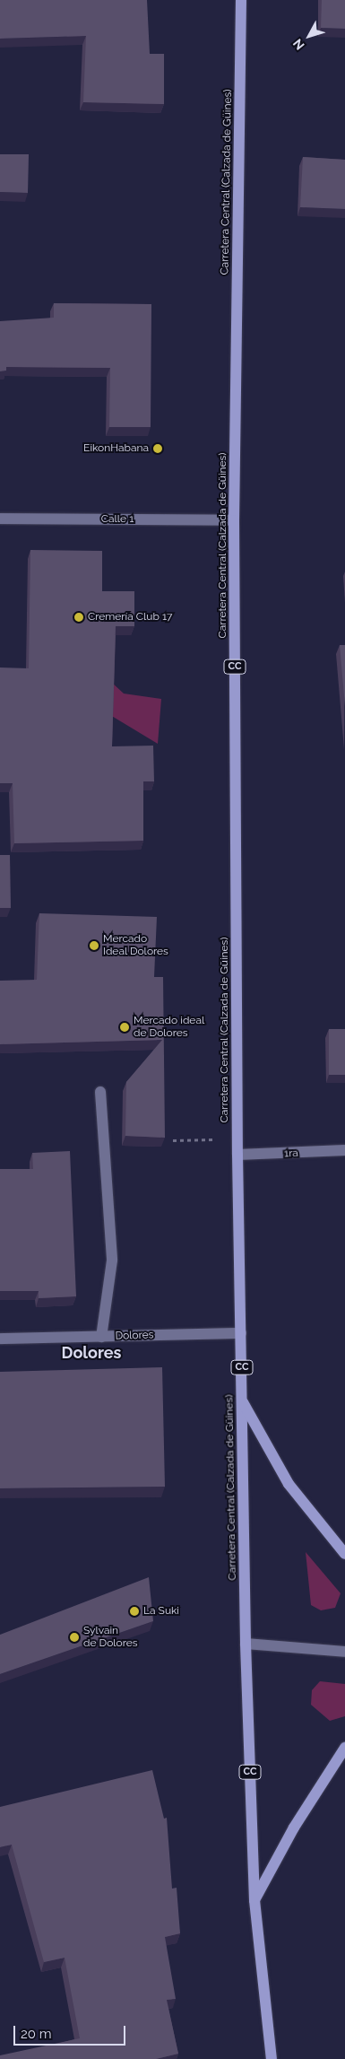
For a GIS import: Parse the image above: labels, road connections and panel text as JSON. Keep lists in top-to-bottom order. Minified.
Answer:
{"streets":{"main road":["Carretera Central (Calzada de Güines)","CC"],"street":["Calle 1","1ra","Dolores"]},"crossings":[["Carretera Central (Calzada de Güines)","Calle 1"],["Carretera Central (Calzada de Güines)","1ra"],["Carretera Central (Calzada de Güines)","Dolores"]],"districts":["Dolores"],"places":["EikonHabana","Cremería Club 17","Mercado Ideal Dolores","Mercado ideal de Dolores","La Suki","Sylvain de Dolores"],"scale_bar":"20 m","north":"bottom left"}
